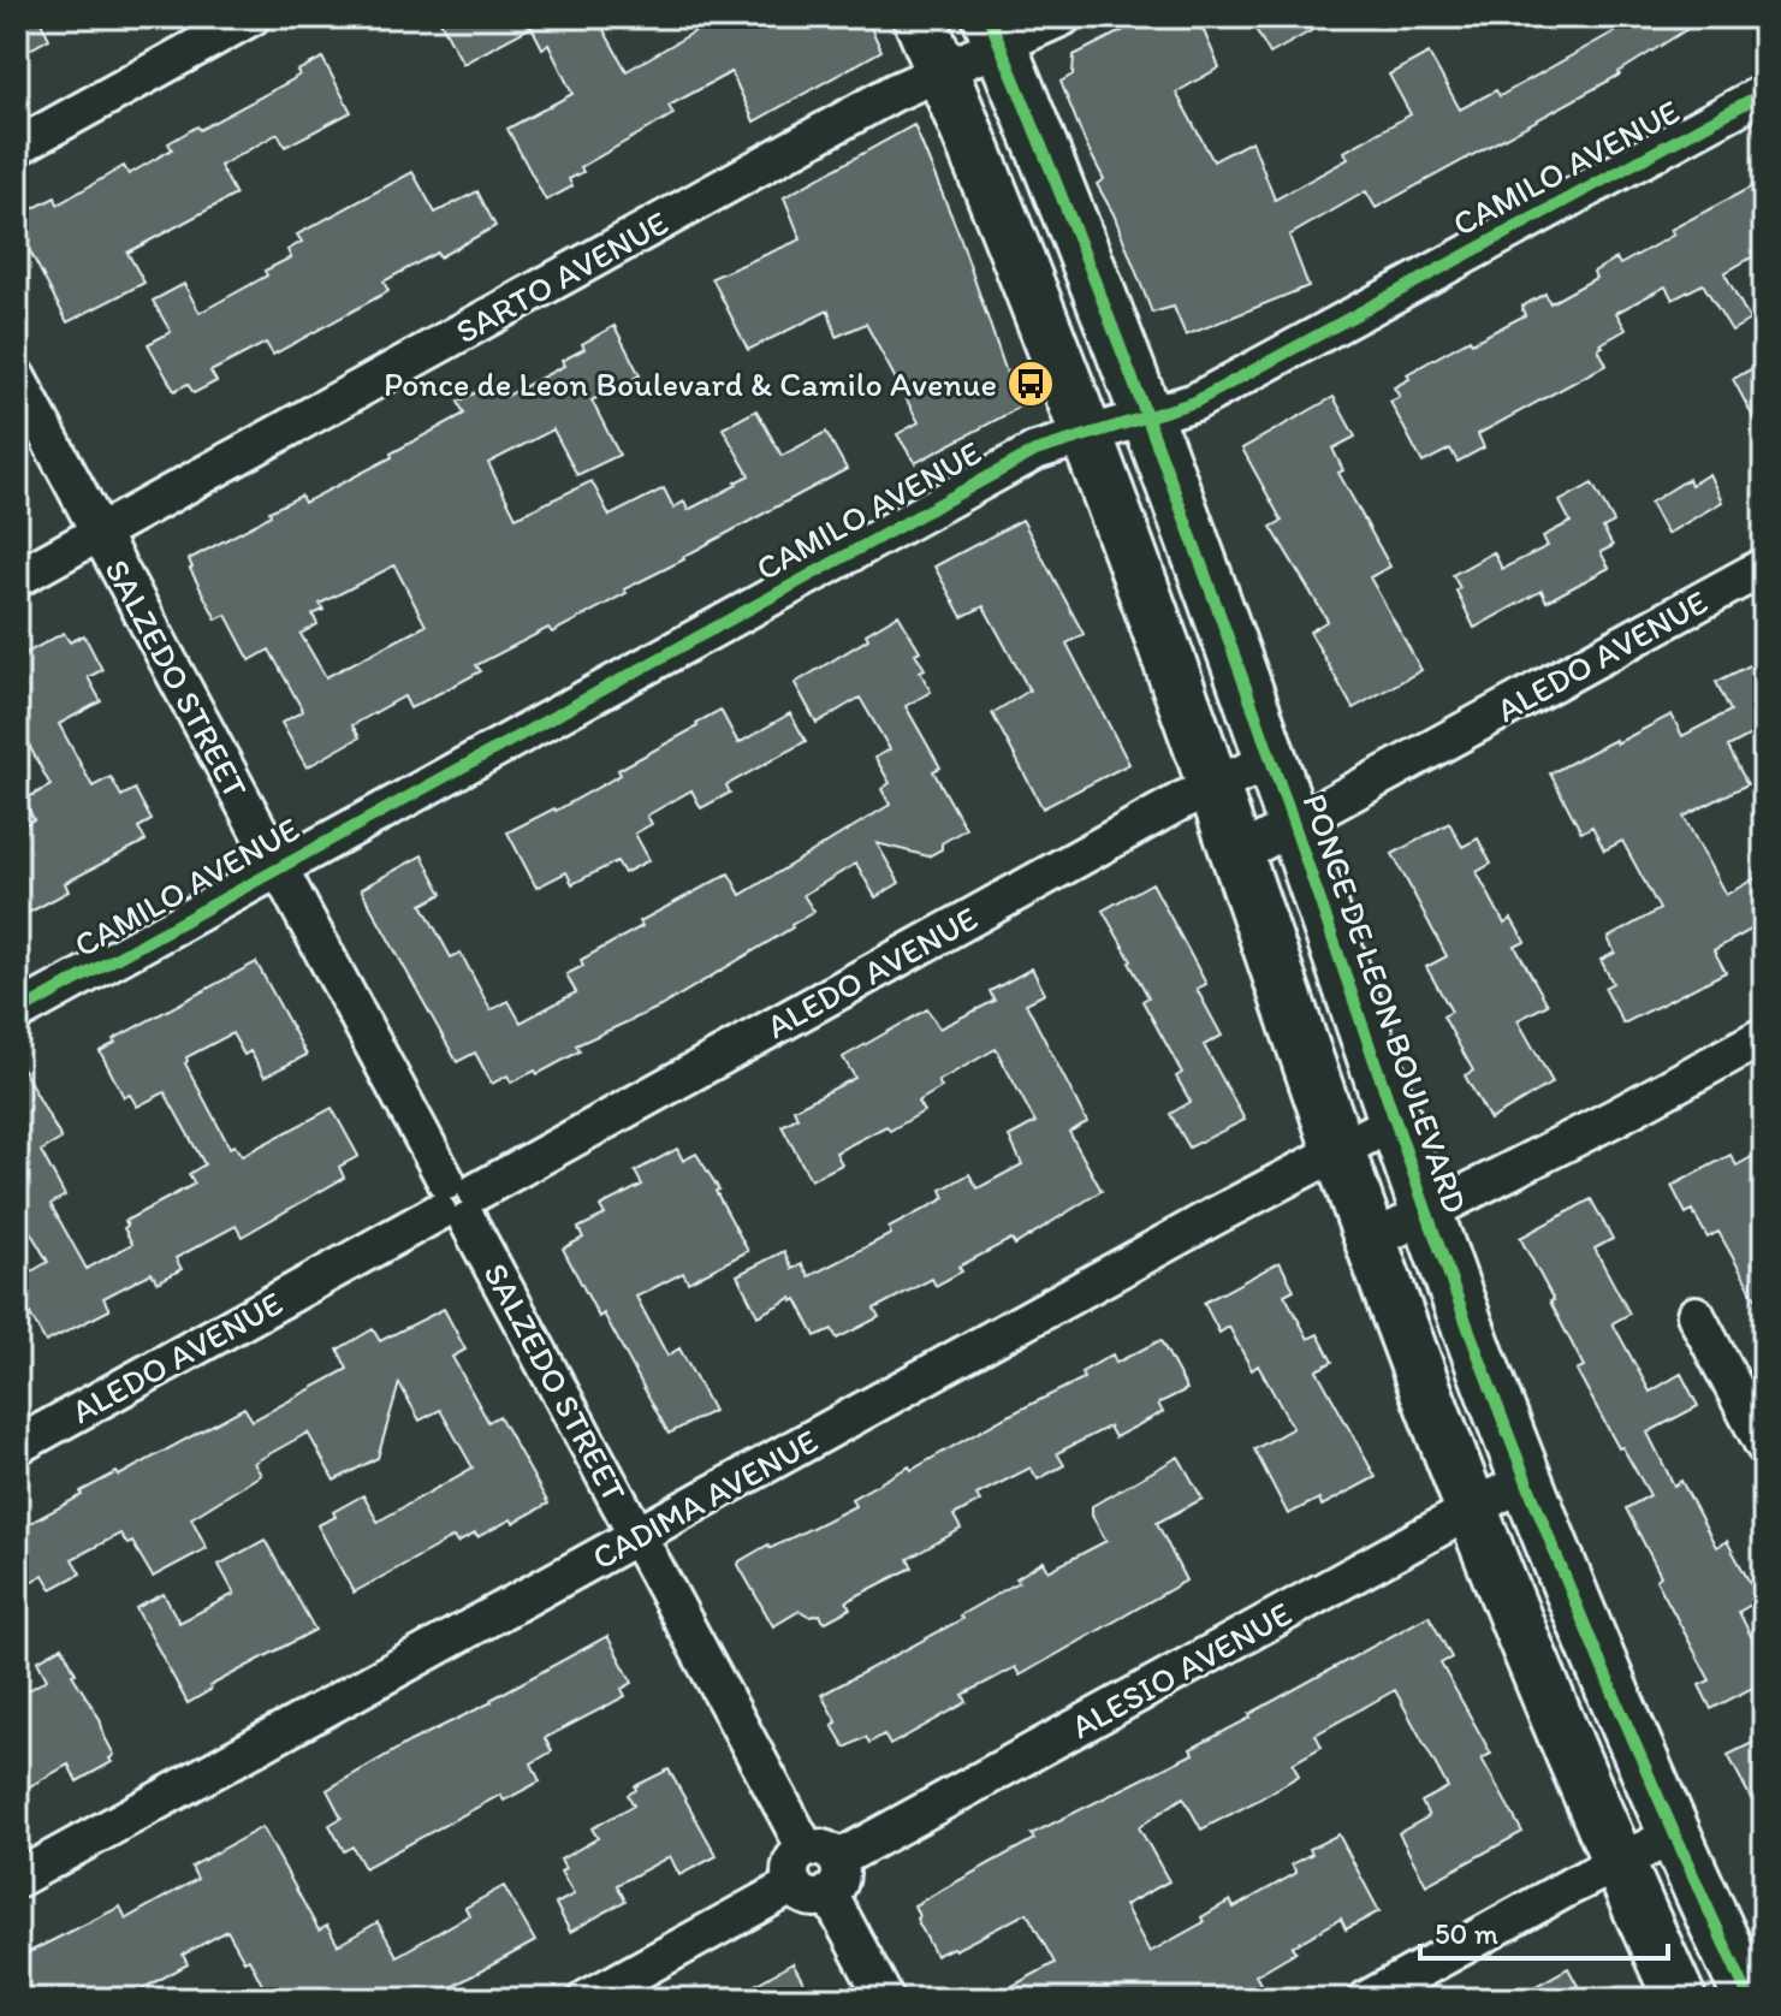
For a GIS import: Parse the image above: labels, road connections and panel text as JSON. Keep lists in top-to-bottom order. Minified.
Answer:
{"streets":{"street":["CAMILO AVENUE","SARTO AVENUE","ALEDO AVENUE","SALZEDO STREET","PONCE DE LEON BOULEVARD","CADIMA AVENUE","ALESIO AVENUE"]},"crossings":[["CAMILO AVENUE","SALZEDO STREET"],["CAMILO AVENUE","PONCE DE LEON BOULEVARD"],["SARTO AVENUE","SALZEDO STREET"],["SARTO AVENUE","PONCE DE LEON BOULEVARD"],["ALEDO AVENUE","SALZEDO STREET"],["ALEDO AVENUE","PONCE DE LEON BOULEVARD"],["SALZEDO STREET","CADIMA AVENUE"],["SALZEDO STREET","ALESIO AVENUE"],["PONCE DE LEON BOULEVARD","CADIMA AVENUE"],["PONCE DE LEON BOULEVARD","ALESIO AVENUE"]],"places":{"bus stop":["Ponce de Leon Boulevard & Camilo Avenue"]},"scale_bar":"50 m"}
